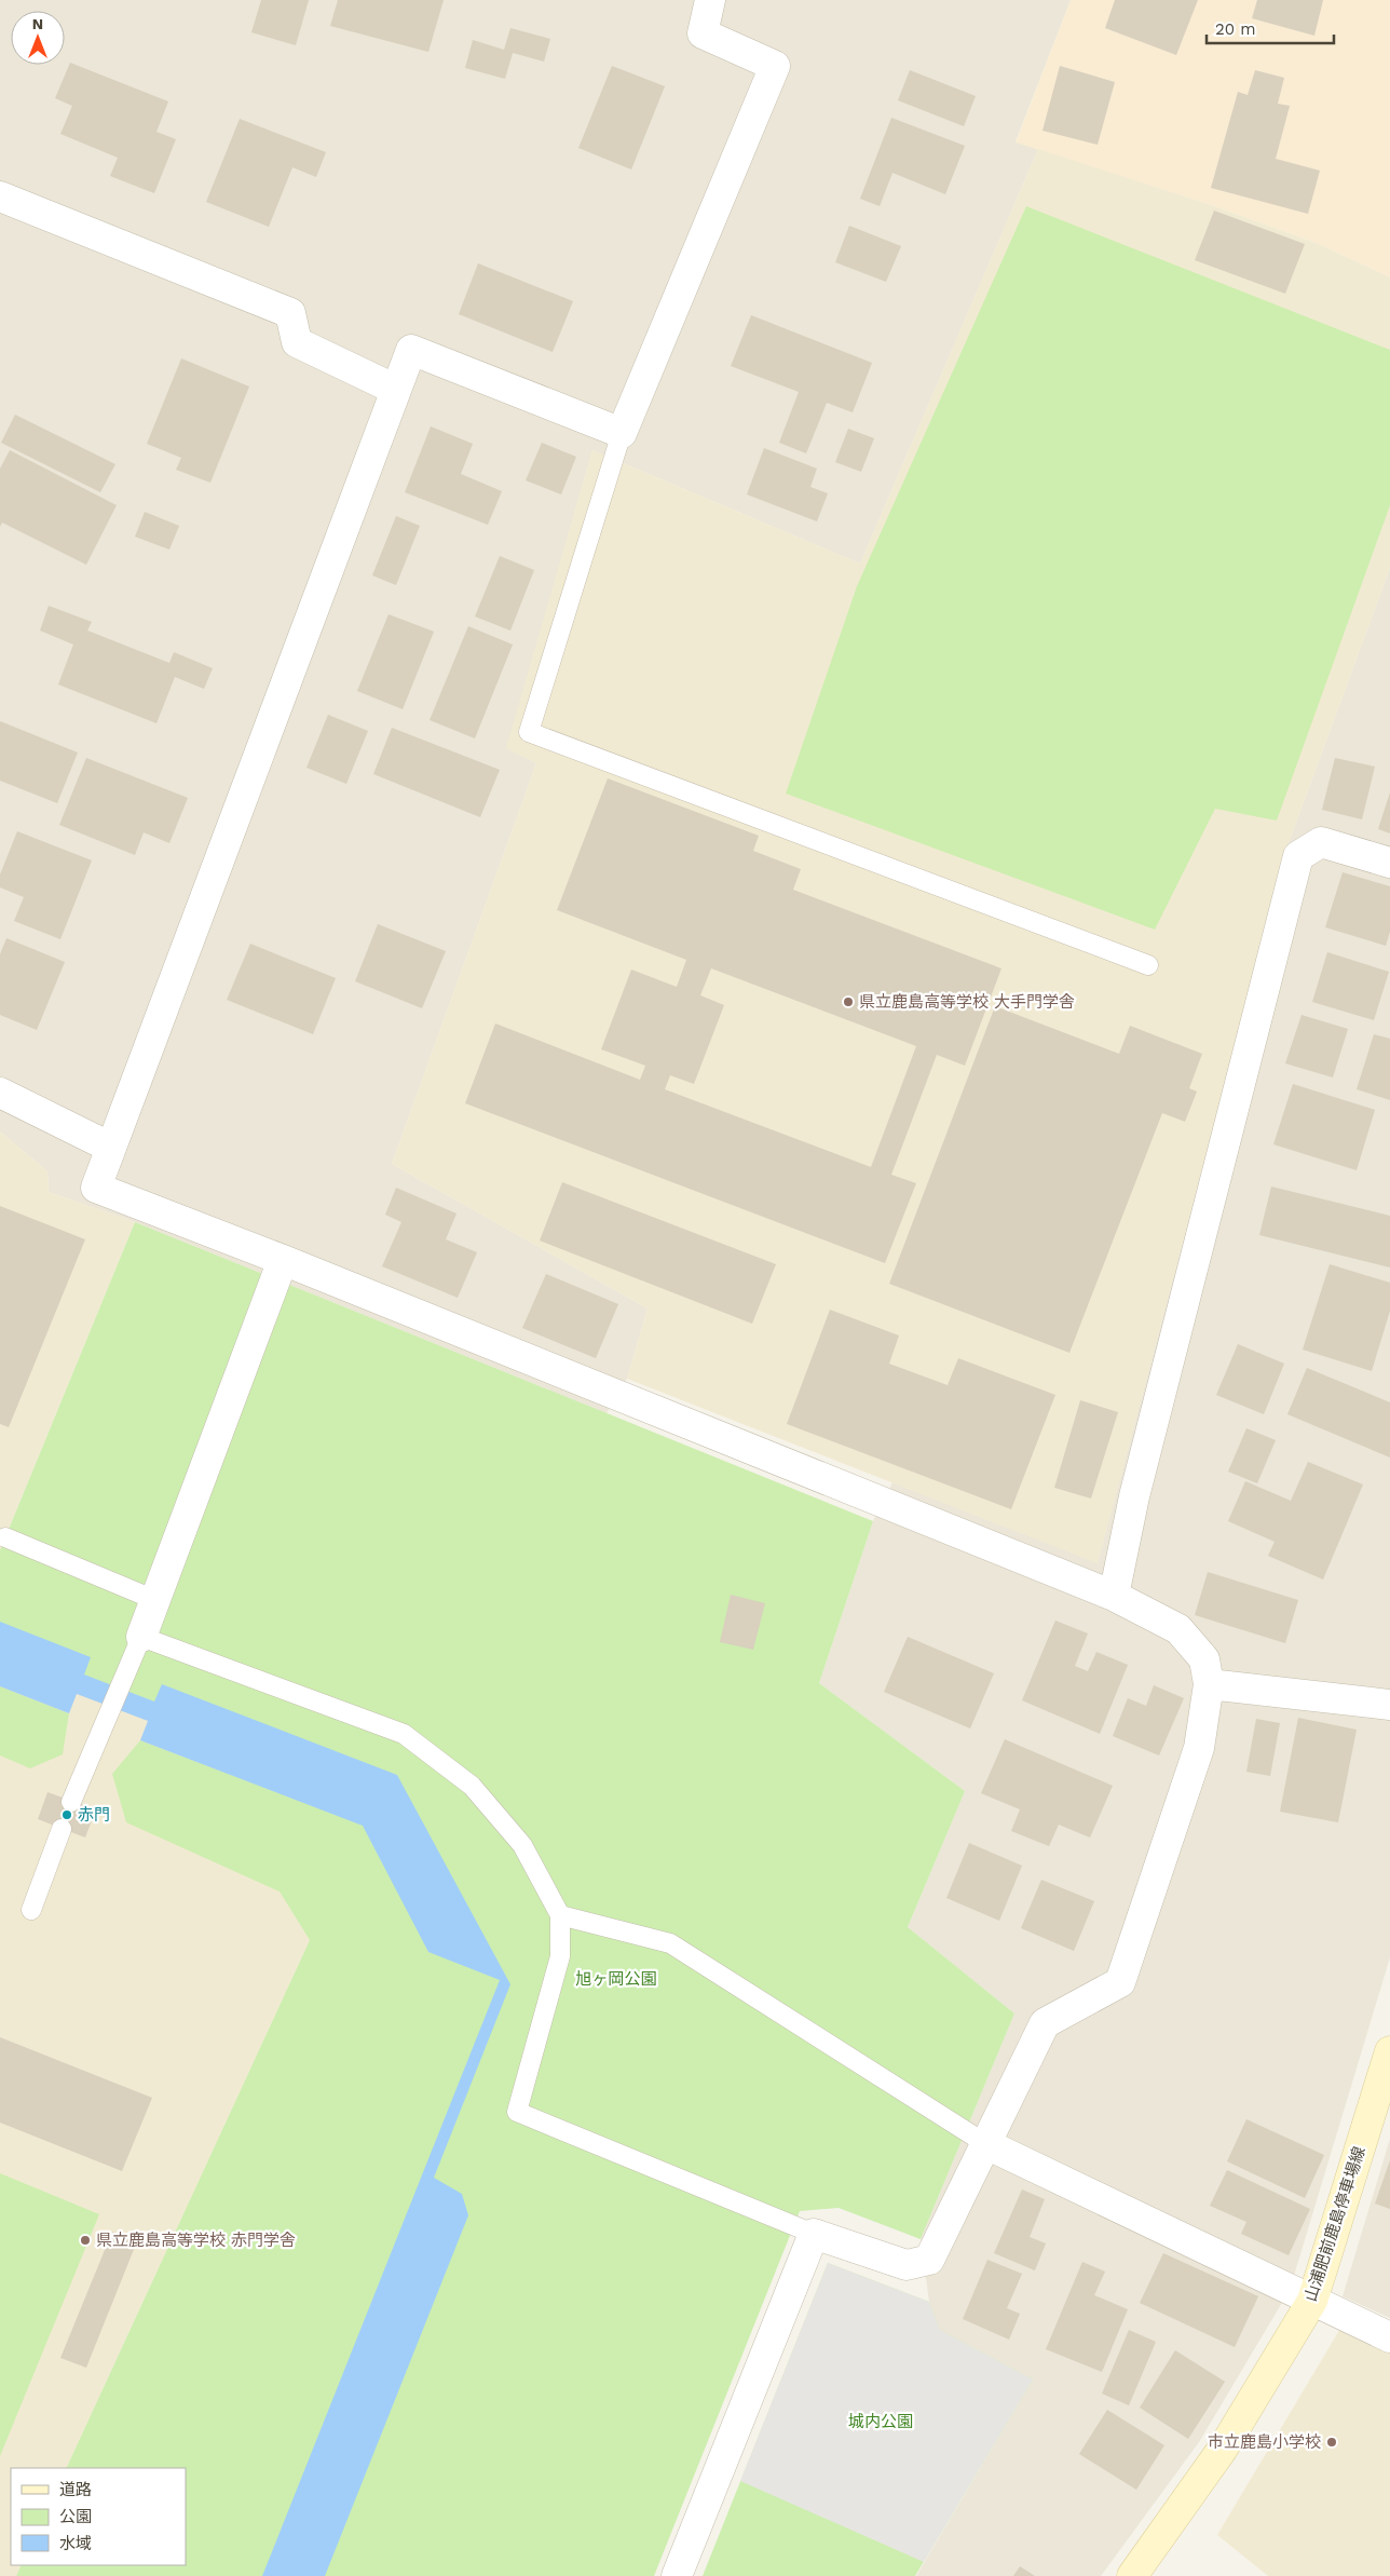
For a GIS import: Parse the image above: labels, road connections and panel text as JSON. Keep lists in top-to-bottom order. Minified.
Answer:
{"streets":{"main road":["山浦肥前鹿島停車場線"]},"parks":["旭ヶ岡公園","城内公園"],"places":["県立鹿島高等学校 大手門学舎","赤門","県立鹿島高等学校 赤門学舎","市立鹿島小学校"],"legend":["道路","公園","水域"],"scale_bar":"20 m","north":"top"}
